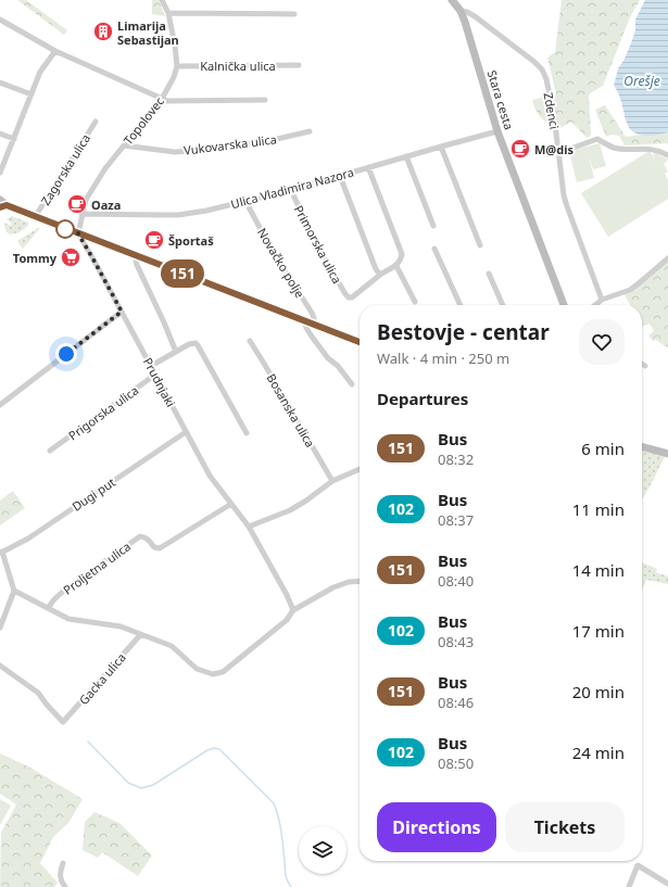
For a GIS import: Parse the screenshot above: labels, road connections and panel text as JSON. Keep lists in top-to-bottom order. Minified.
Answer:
{"streets":{"main road":["Stara cesta"],"street":["Kalnička ulica","Zdenci","Topolovec","Vukovarska ulica","Zagorska ulica","Ulica Vladimira Nazora","Primorska ulica","Novačko polje","Prudnjaki","Bosanska ulica","Prigorska ulica","Dugi put","Proljetna ulica","Gacka ulica"]},"crossings":[["Kalnička ulica","Topolovec"],["Stara cesta","Zdenci"],["Stara cesta","Ulica Vladimira Nazora"],["Topolovec","Vukovarska ulica"],["Topolovec","Ulica Vladimira Nazora"],["Topolovec","Prudnjaki"],["Ulica Vladimira Nazora","Primorska ulica"],["Ulica Vladimira Nazora","Novačko polje"],["Prudnjaki","Prigorska ulica"],["Prudnjaki","Dugi put"],["Prudnjaki","Proljetna ulica"]],"water":["Orešje"],"places":{"building":["Limarija Sebastijan"],"cafe":["M@dis","Oaza","Športaš"],"supermarket":["Tommy"]},"lines":["bus line 151"],"page":{"on_map":"151","heading":[["Bestovje - centar","Walk · 4 min · 250 m"],"Departures"],"list":[{"mark":"151","name":"Bus","note":"08:32","value":"6 min"},{"mark":"102","name":"Bus","note":"08:37","value":"11 min"},{"mark":"151","name":"Bus","note":"08:40","value":"14 min"},{"mark":"102","name":"Bus","note":"08:43","value":"17 min"},{"mark":"151","name":"Bus","note":"08:46","value":"20 min"},{"mark":"102","name":"Bus","note":"08:50","value":"24 min"}],"buttons":["Directions","Tickets"]}}
